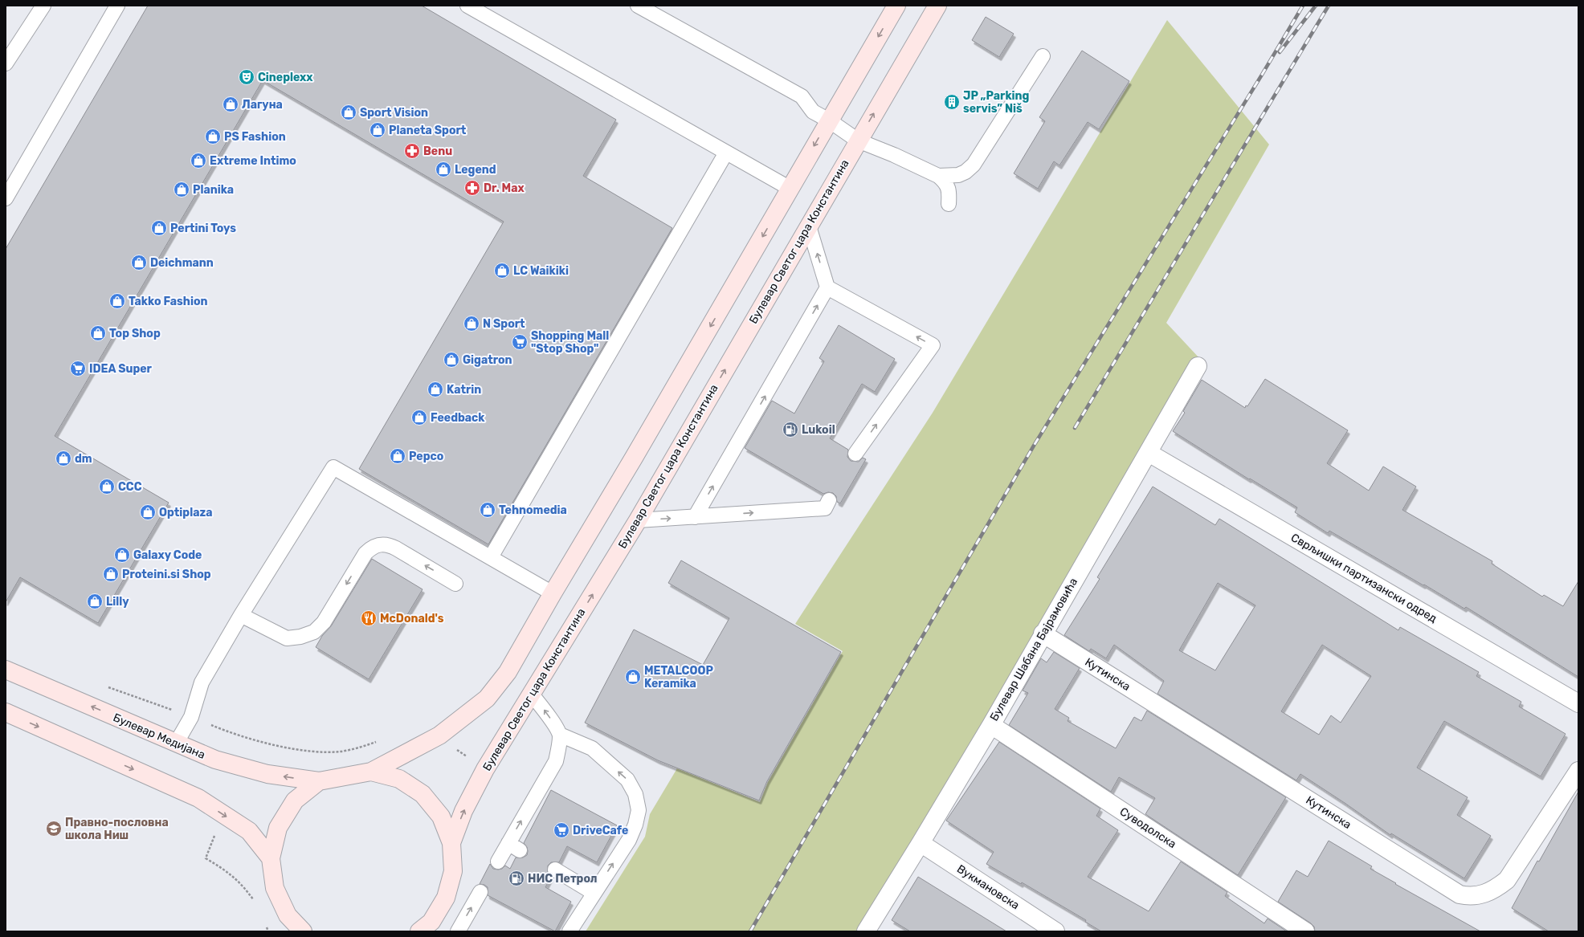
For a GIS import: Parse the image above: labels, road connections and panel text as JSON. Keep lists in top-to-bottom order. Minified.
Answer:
{"streets":{"main road":["Булевар Светог цара Константина","Булевар Медијана"],"street":["Сврљишки партизански одред","Булевар Шабана Бајрамовића","Кутинска","Суводолска","Вукмановска"]},"crossings":[["Сврљишки партизански одред","Булевар Шабана Бајрамовића"],["Булевар Шабана Бајрамовића","Кутинска"],["Булевар Шабана Бајрамовића","Суводолска"],["Булевар Шабана Бајрамовића","Вукмановска"]],"places":{"theatre":["Cineplexx"],"building":["JP „Parking servis” Niš"],"shop":["Лагуна","Sport Vision","Planeta Sport","PS Fashion","Extreme Intimo","Legend","Planika","Pertini Toys","Deichmann","LC Waikiki","Takko Fashion","N Sport","Top Shop","Gigatron","Katrin","Feedback","Pepco","dm","CCC","Tehnomedia","Optiplaza","Galaxy Code","Proteini.si Shop","Lilly","METALCOOP Keramika"],"pharmacy":["Benu","Dr. Max"],"supermarket":["Shopping Mall \"Stop Shop\"","IDEA Super","DriveCafe"],"fuel station":["Lukoil","НИС Петрол"],"restaurant":["McDonald's"],"school or university":["Правно-пословна школа Ниш"]}}
